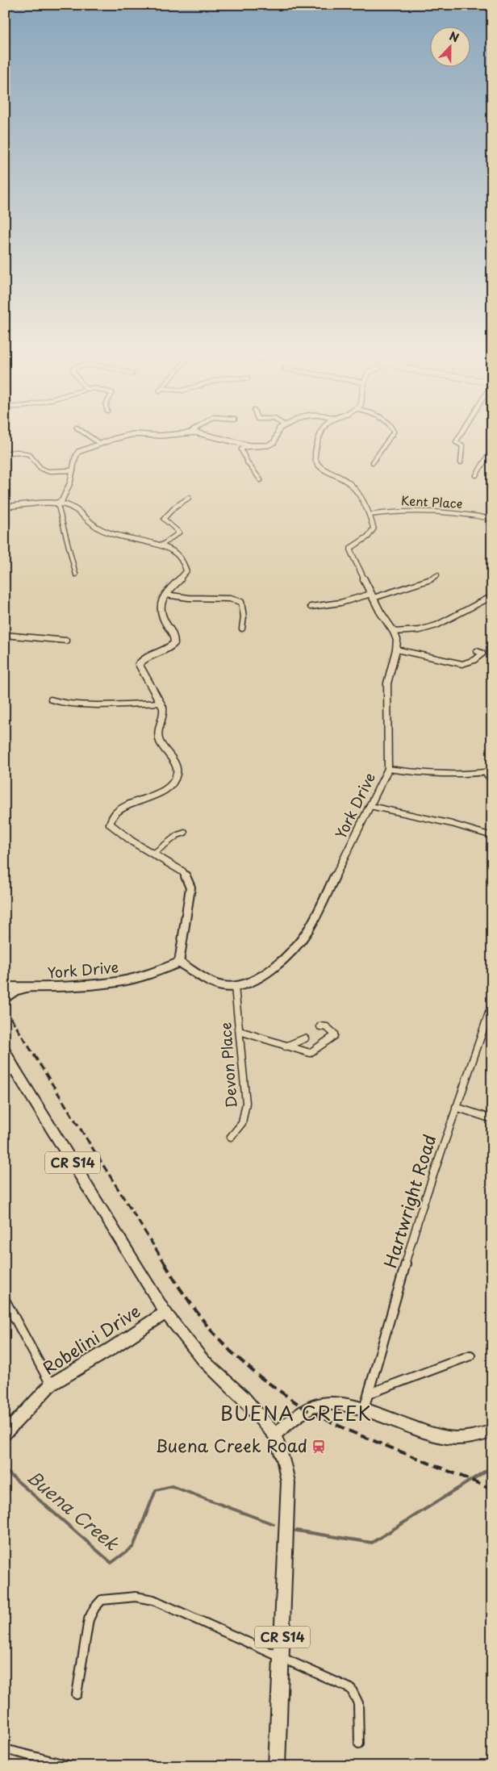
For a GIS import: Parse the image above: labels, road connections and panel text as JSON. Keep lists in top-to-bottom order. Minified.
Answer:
{"streets":{"main road":["CR S14","Robelini Drive"],"street":["Kent Place","York Drive","Devon Place","Hartwright Road"]},"crossings":[["Kent Place","York Drive"],["York Drive","Devon Place"],["CR S14","Robelini Drive"]],"districts":["BUENA CREEK"],"water":["Buena Creek"],"places":{"station":["Buena Creek Road"]},"north":"top"}
